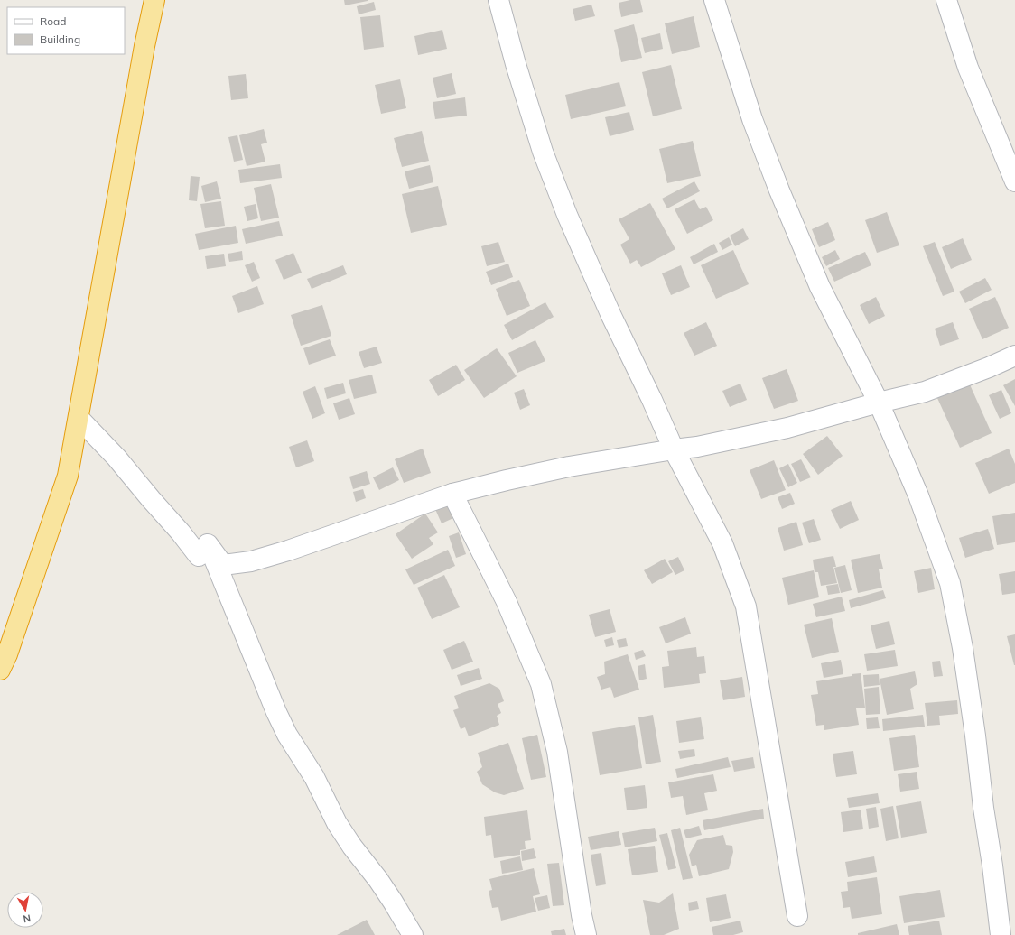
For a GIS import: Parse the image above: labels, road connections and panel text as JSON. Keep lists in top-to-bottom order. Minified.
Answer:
{"legend":["Road","Building"],"north":"bottom"}
